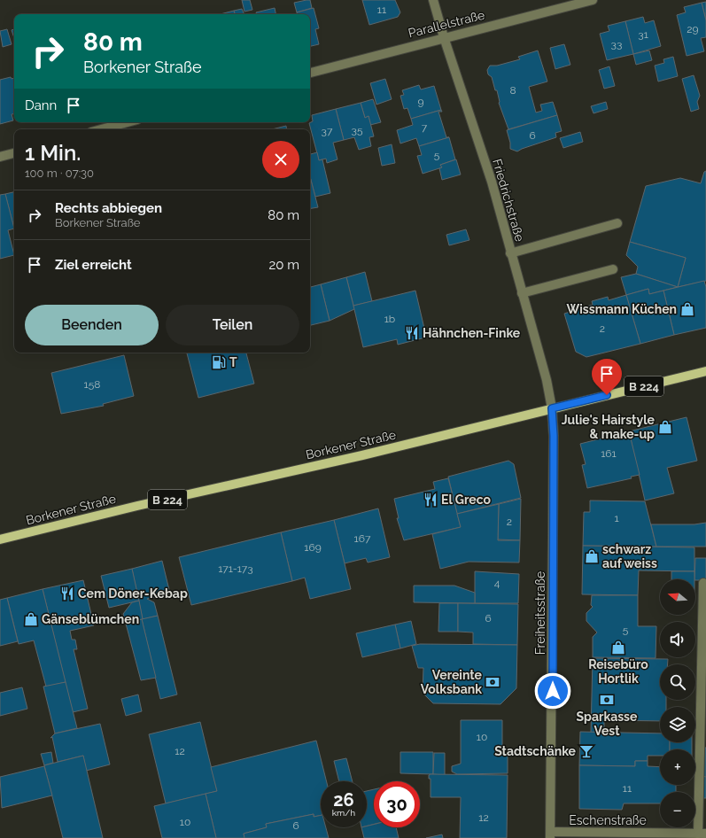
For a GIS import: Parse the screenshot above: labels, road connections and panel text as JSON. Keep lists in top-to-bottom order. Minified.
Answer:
{"streets":{"main road":["B 224","Borkener Straße"],"street":["Parallelstraße","Friedrichstraße","Freiheitsstraße","Eschenstraße"]},"crossings":[["Parallelstraße","Friedrichstraße"],["Friedrichstraße","Borkener Straße"],["Friedrichstraße","Freiheitsstraße"],["Borkener Straße","Freiheitsstraße"],["Freiheitsstraße","Eschenstraße"]],"places":{"shop":["Wissmann Küchen","Julie's Hairstyle & make-up","schwarz auf weiss","Gänseblümchen","Reisebüro Hortlik"],"restaurant":["Hähnchen-Finke","El Greco","Cem Döner-Kebap"],"fuel station":["T"],"bank":["Vereinte Volksbank","Sparkasse Vest"],"bar":["Stadtschänke"]},"house_numbers":["11","29","31","33","8","9","7","35","37","6","5","1b","2","158","161","1","2","167","169","171-173","4","6","5","10","12","11","12","10","6"],"north":"left","page":{"turn":["80 m","Borkener Straße"],"then":"Dann","heading":["1 Min.","100 m · 07:30"],"list":[{"name":"Rechts abbiegen","note":"Borkener Straße","value":"80 m"},{"name":"Ziel erreicht","value":"20 m"}],"buttons":["Beenden","Teilen"],"map_buttons":["+","−"],"speed":"26 km/h","limit":"30"}}
